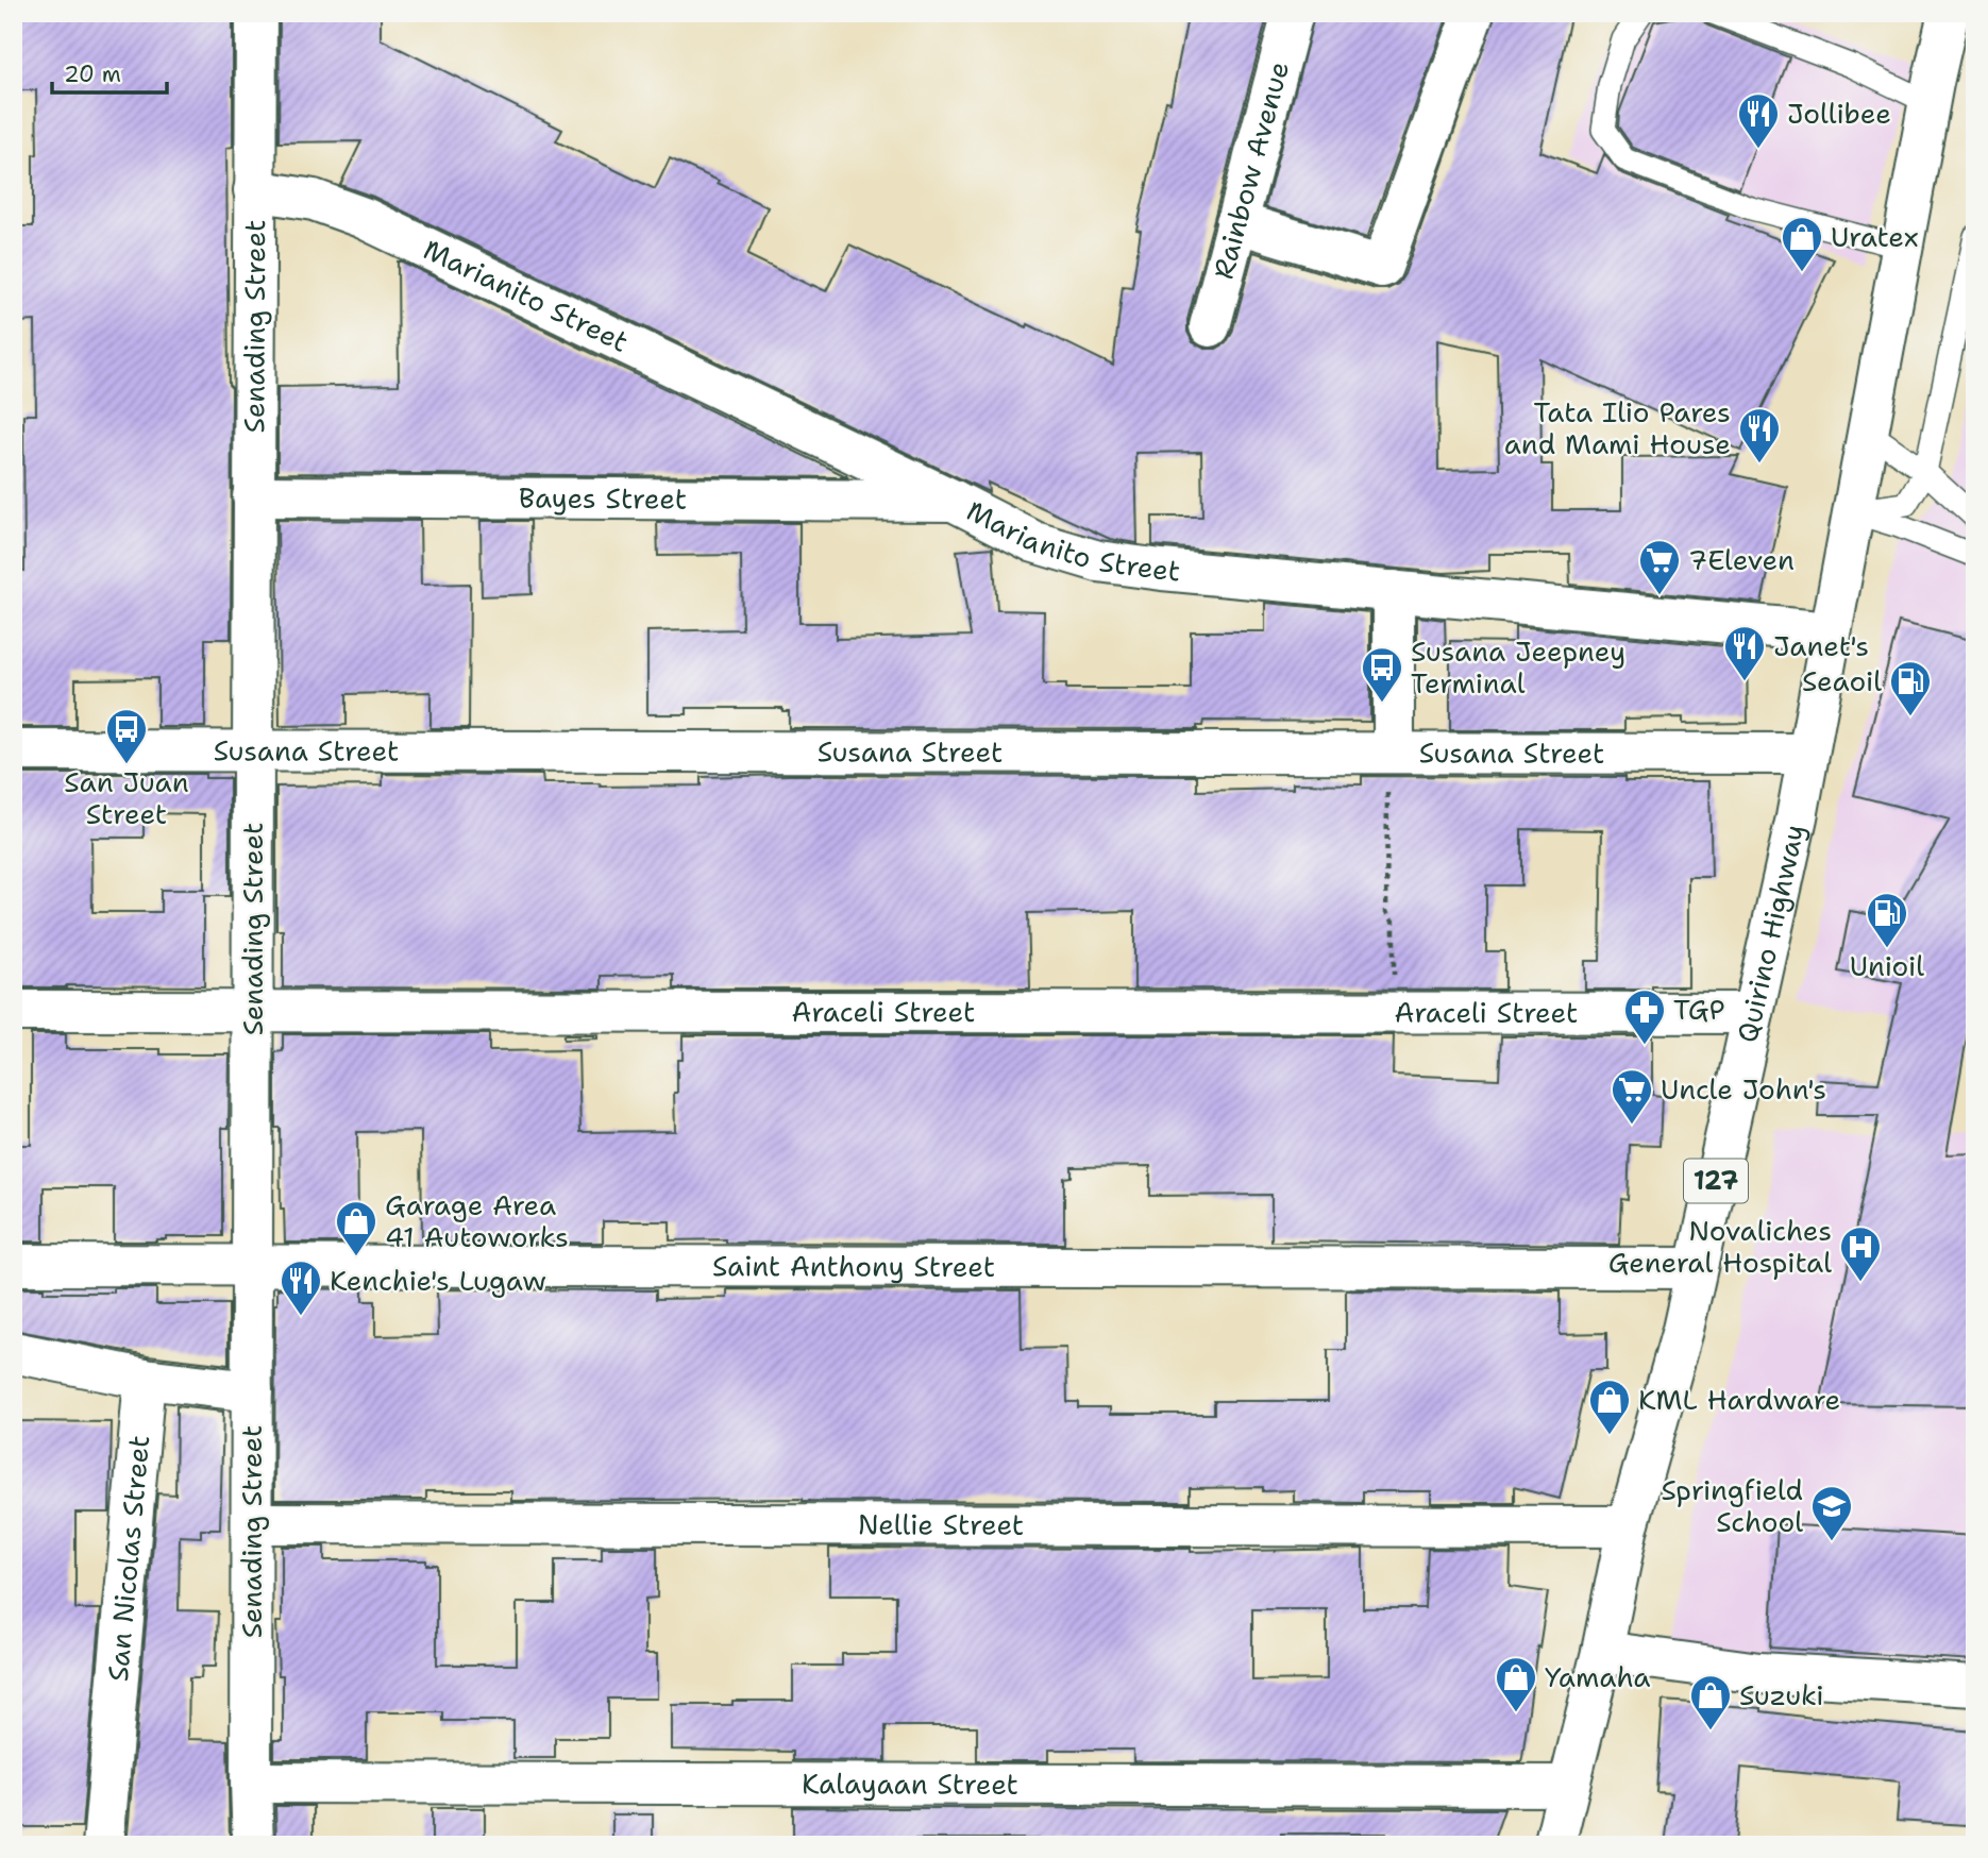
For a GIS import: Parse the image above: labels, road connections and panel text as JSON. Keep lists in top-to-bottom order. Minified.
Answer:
{"streets":{"street":["Rainbow Avenue","Marianito Street","Senading Street","Bayes Street","Susana Street","Quirino Highway","Araceli Street","127","Saint Anthony Street","Nellie Street","San Nicolas Street","Kalayaan Street"]},"crossings":[["Marianito Street","Senading Street"],["Marianito Street","Bayes Street"],["Marianito Street","Quirino Highway"],["Senading Street","Bayes Street"],["Senading Street","Susana Street"],["Senading Street","Araceli Street"],["Senading Street","Saint Anthony Street"],["Senading Street","Nellie Street"],["Senading Street","Kalayaan Street"],["Susana Street","Quirino Highway"],["Quirino Highway","Araceli Street"],["Quirino Highway","Saint Anthony Street"],["Quirino Highway","Nellie Street"],["Quirino Highway","Kalayaan Street"]],"places":{"restaurant":["Jollibee","Tata Ilio Pares and Mami House","Janet's","Kenchie's Lugaw"],"shop":["Uratex","Garage Area 41 Autoworks","KML Hardware","Yamaha","Suzuki"],"supermarket":["7Eleven","Uncle John's"],"bus stop":["Susana Jeepney Terminal","San Juan Street"],"fuel station":["Seaoil","Unioil"],"pharmacy":["TGP"],"hospital":["Novaliches General Hospital"],"school or university":["Springfield School"]},"scale_bar":"20 m"}
